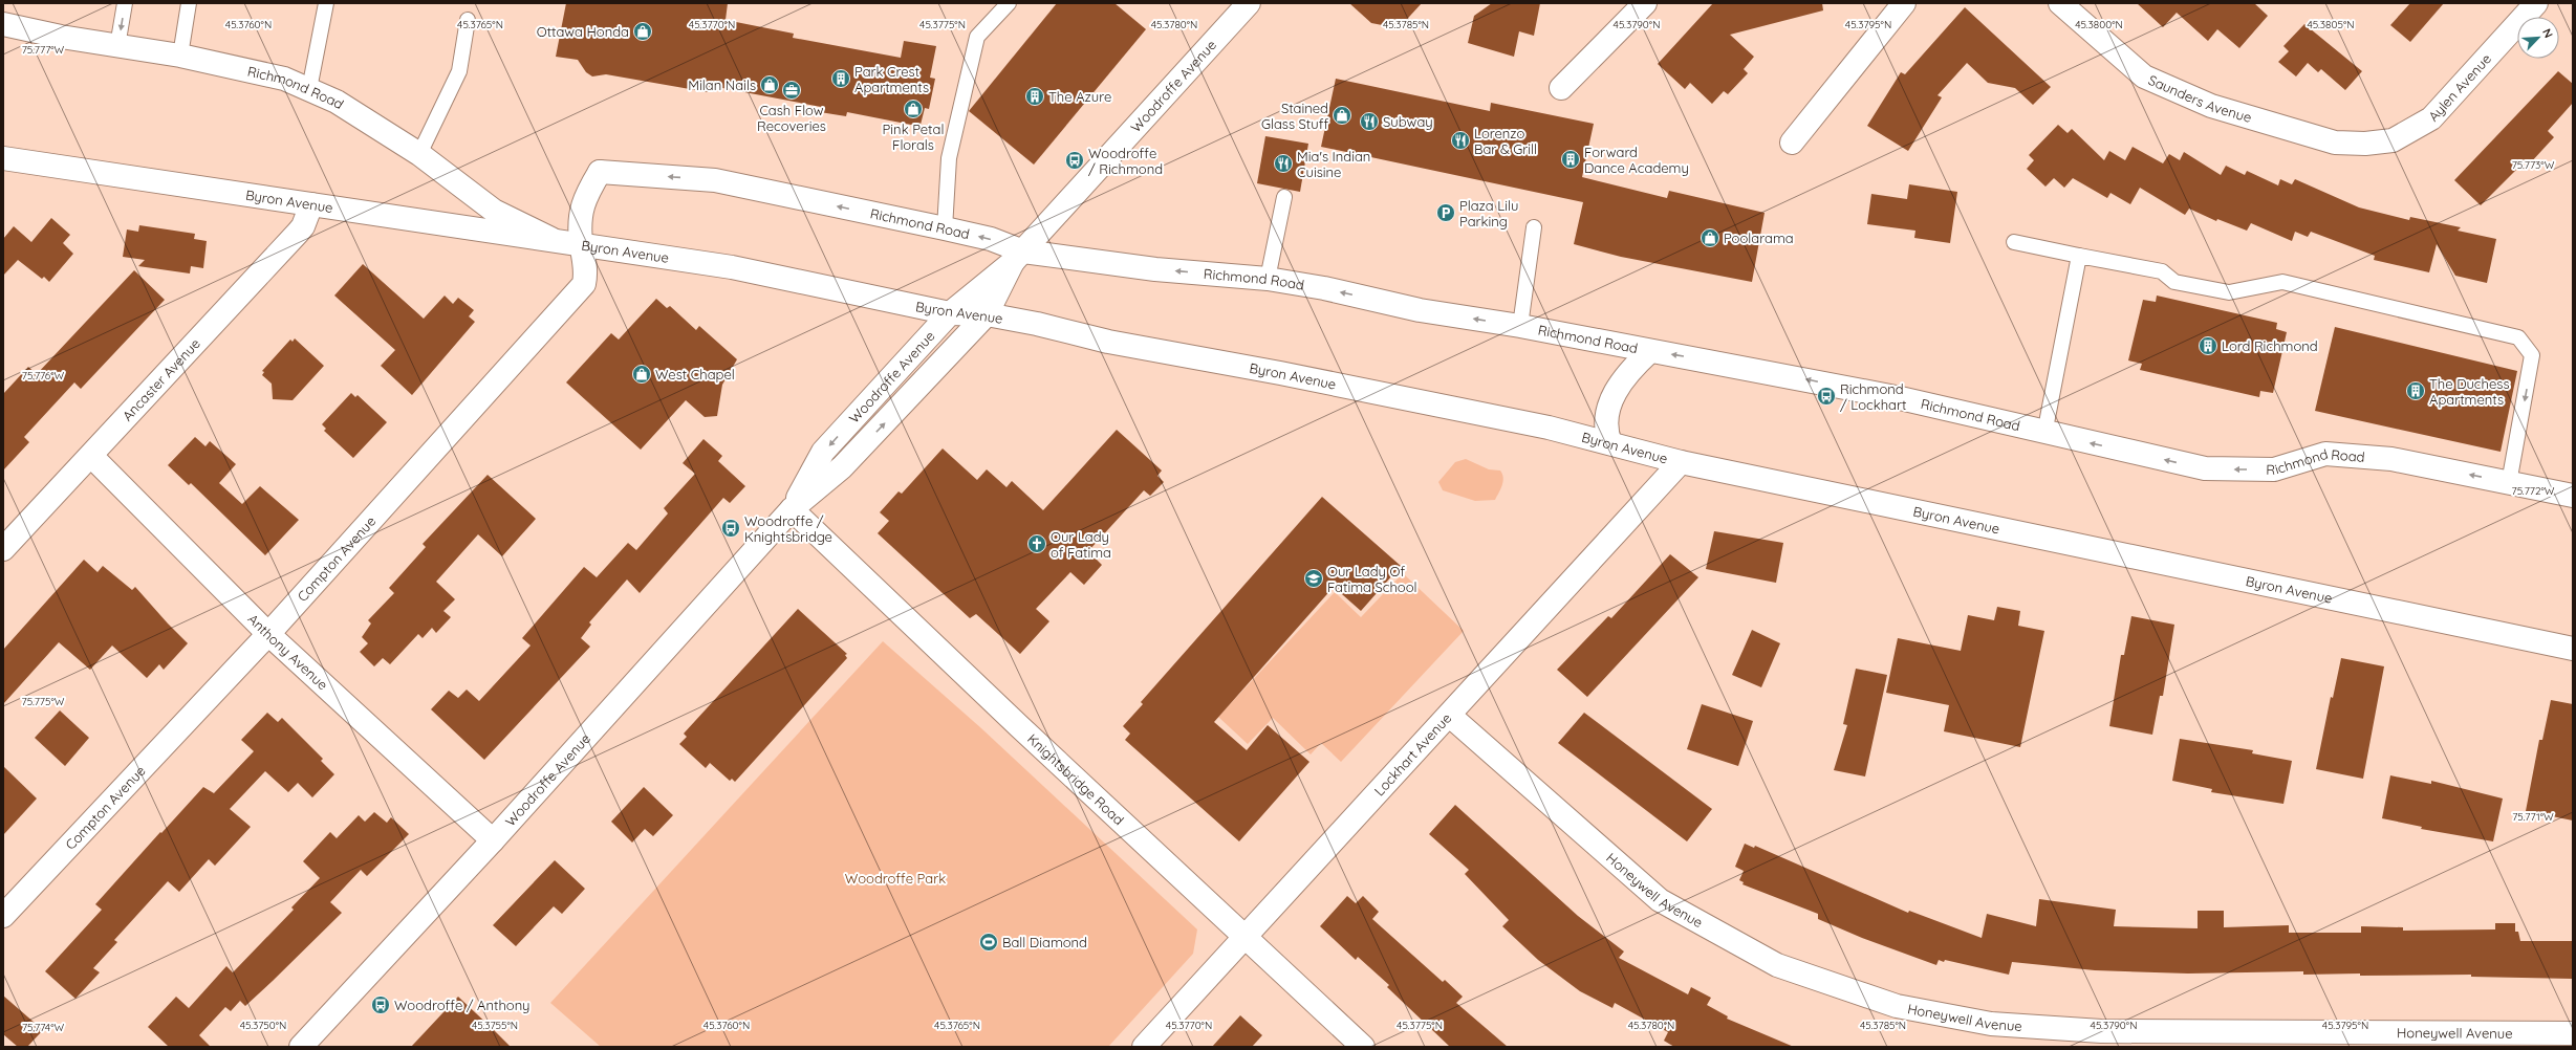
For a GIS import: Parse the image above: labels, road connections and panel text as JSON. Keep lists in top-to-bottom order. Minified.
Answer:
{"streets":{"street":["Woodroffe Avenue","Aylen Avenue","Richmond Road","Saunders Avenue","Byron Avenue","Ancaster Avenue","Compton Avenue","Anthony Avenue","Lockhart Avenue","Knightsbridge Road","Honeywell Avenue"]},"crossings":[["Woodroffe Avenue","Richmond Road"],["Woodroffe Avenue","Byron Avenue"],["Woodroffe Avenue","Anthony Avenue"],["Woodroffe Avenue","Knightsbridge Road"],["Aylen Avenue","Saunders Avenue"],["Richmond Road","Byron Avenue"],["Richmond Road","Compton Avenue"],["Byron Avenue","Ancaster Avenue"],["Byron Avenue","Compton Avenue"],["Byron Avenue","Lockhart Avenue"],["Ancaster Avenue","Anthony Avenue"],["Compton Avenue","Anthony Avenue"],["Lockhart Avenue","Knightsbridge Road"],["Lockhart Avenue","Honeywell Avenue"]],"one_way":["Richmond Road"],"parks":["Woodroffe Park"],"places":{"shop":["Ottawa Honda","Milan Nails","Pink Petal Florals","Stained Glass Stuff","Poolarama","West Chapel"],"building":["Park Crest Apartments","The Azure","Forward Dance Academy","Lord Richmond","The Duchess Apartments"],"office":["Cash Flow Recoveries"],"restaurant":["Subway","Lorenzo Bar & Grill","Mia's Indian Cuisine"],"bus stop":["Woodroffe / Richmond","Richmond / Lockhart","Woodroffe / Knightsbridge","Woodroffe / Anthony"],"parking":["Plaza Lilu Parking"],"church":["Our Lady of Fatima"],"school or university":["Our Lady Of Fatima School"],"sports":["Ball Diamond"]},"north":"top right","coordinates":["45.3760°N","45.3765°N","45.3770°N","45.3775°N","45.3780°N","45.3785°N","45.3790°N","45.3795°N","45.3800°N","45.3805°N","75.777°W","75.773°W","75.776°W","75.772°W","75.775°W","75.771°W","45.3750°N","45.3755°N","75.774°W"]}
